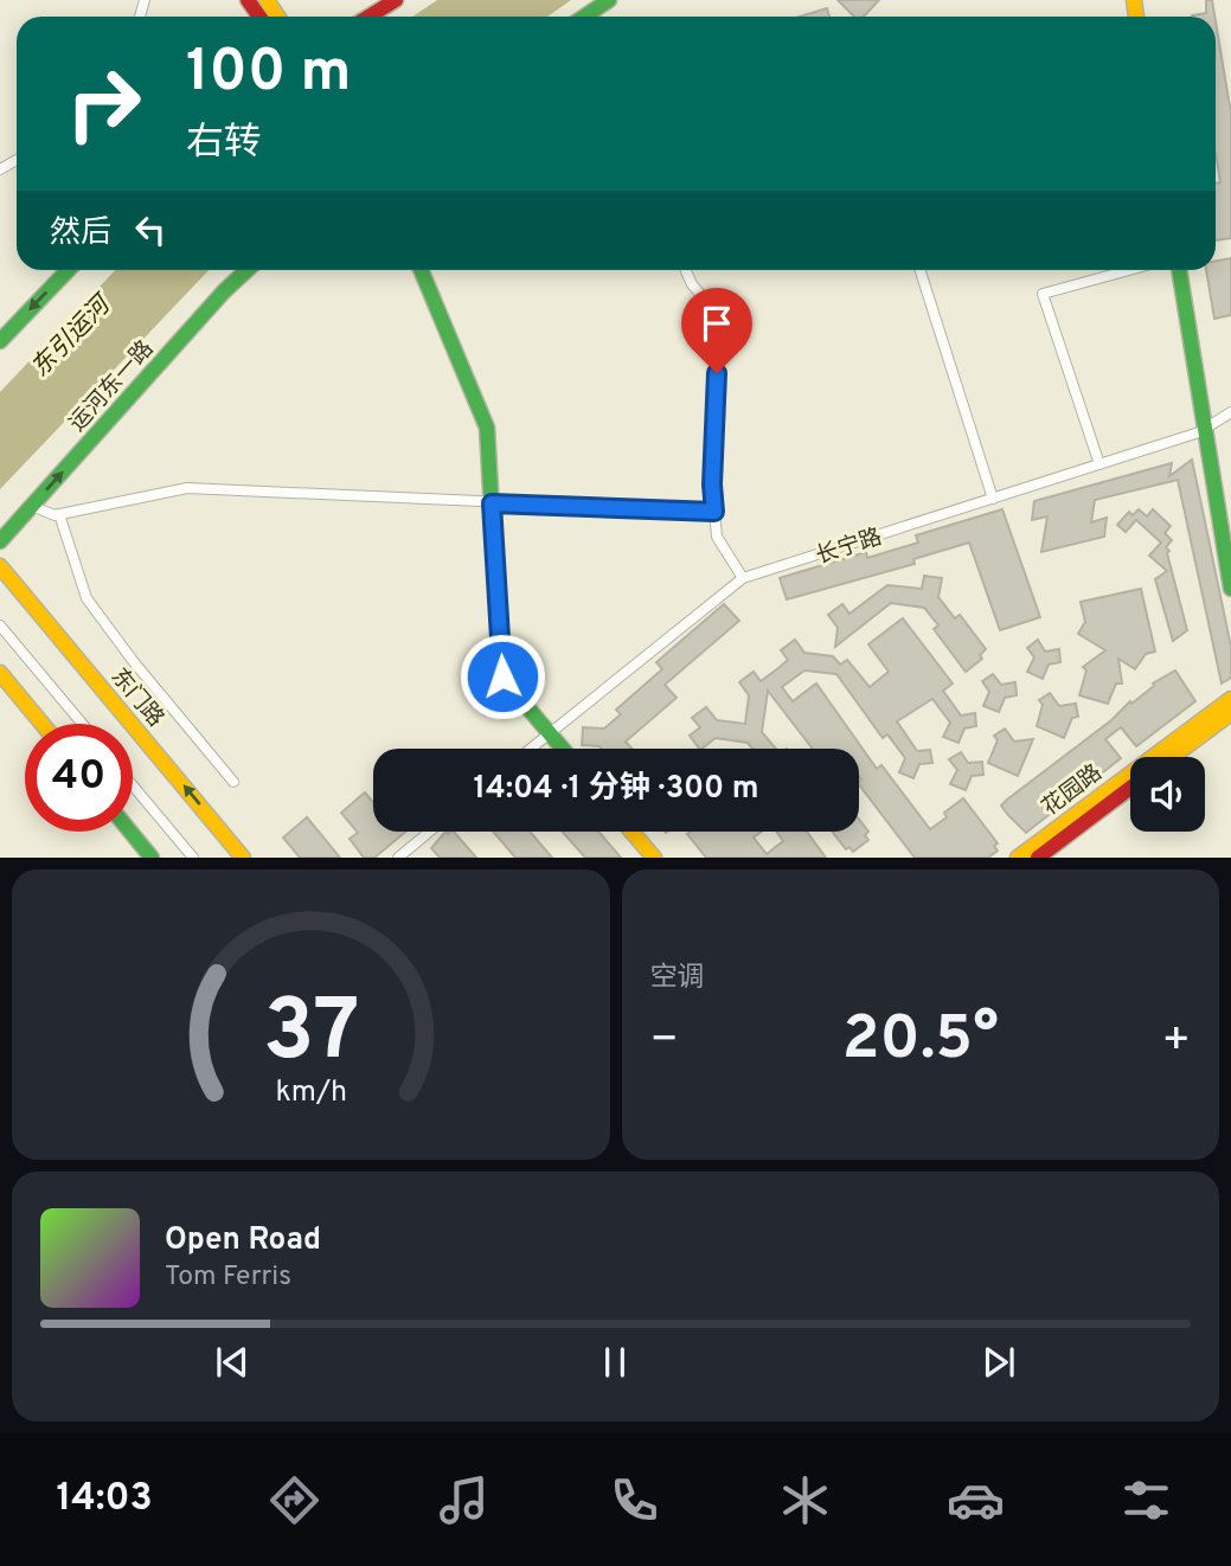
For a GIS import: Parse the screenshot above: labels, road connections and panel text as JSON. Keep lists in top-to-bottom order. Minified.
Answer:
{"streets":{"street":["运河东一路","长宁路","东门路","花园路"]},"one_way":["运河东一路"],"water":["东引运河"],"page":{"turn":["100 m","右转"],"then":"然后","limit":"40","trip":"14:04 · 1 分钟 · 300 m","tile":"空调","heat":["−","20.5°","+"],"song":["Open Road","Tom Ferris"],"tabs":"14:03","gauge":["37","km/h"]}}
